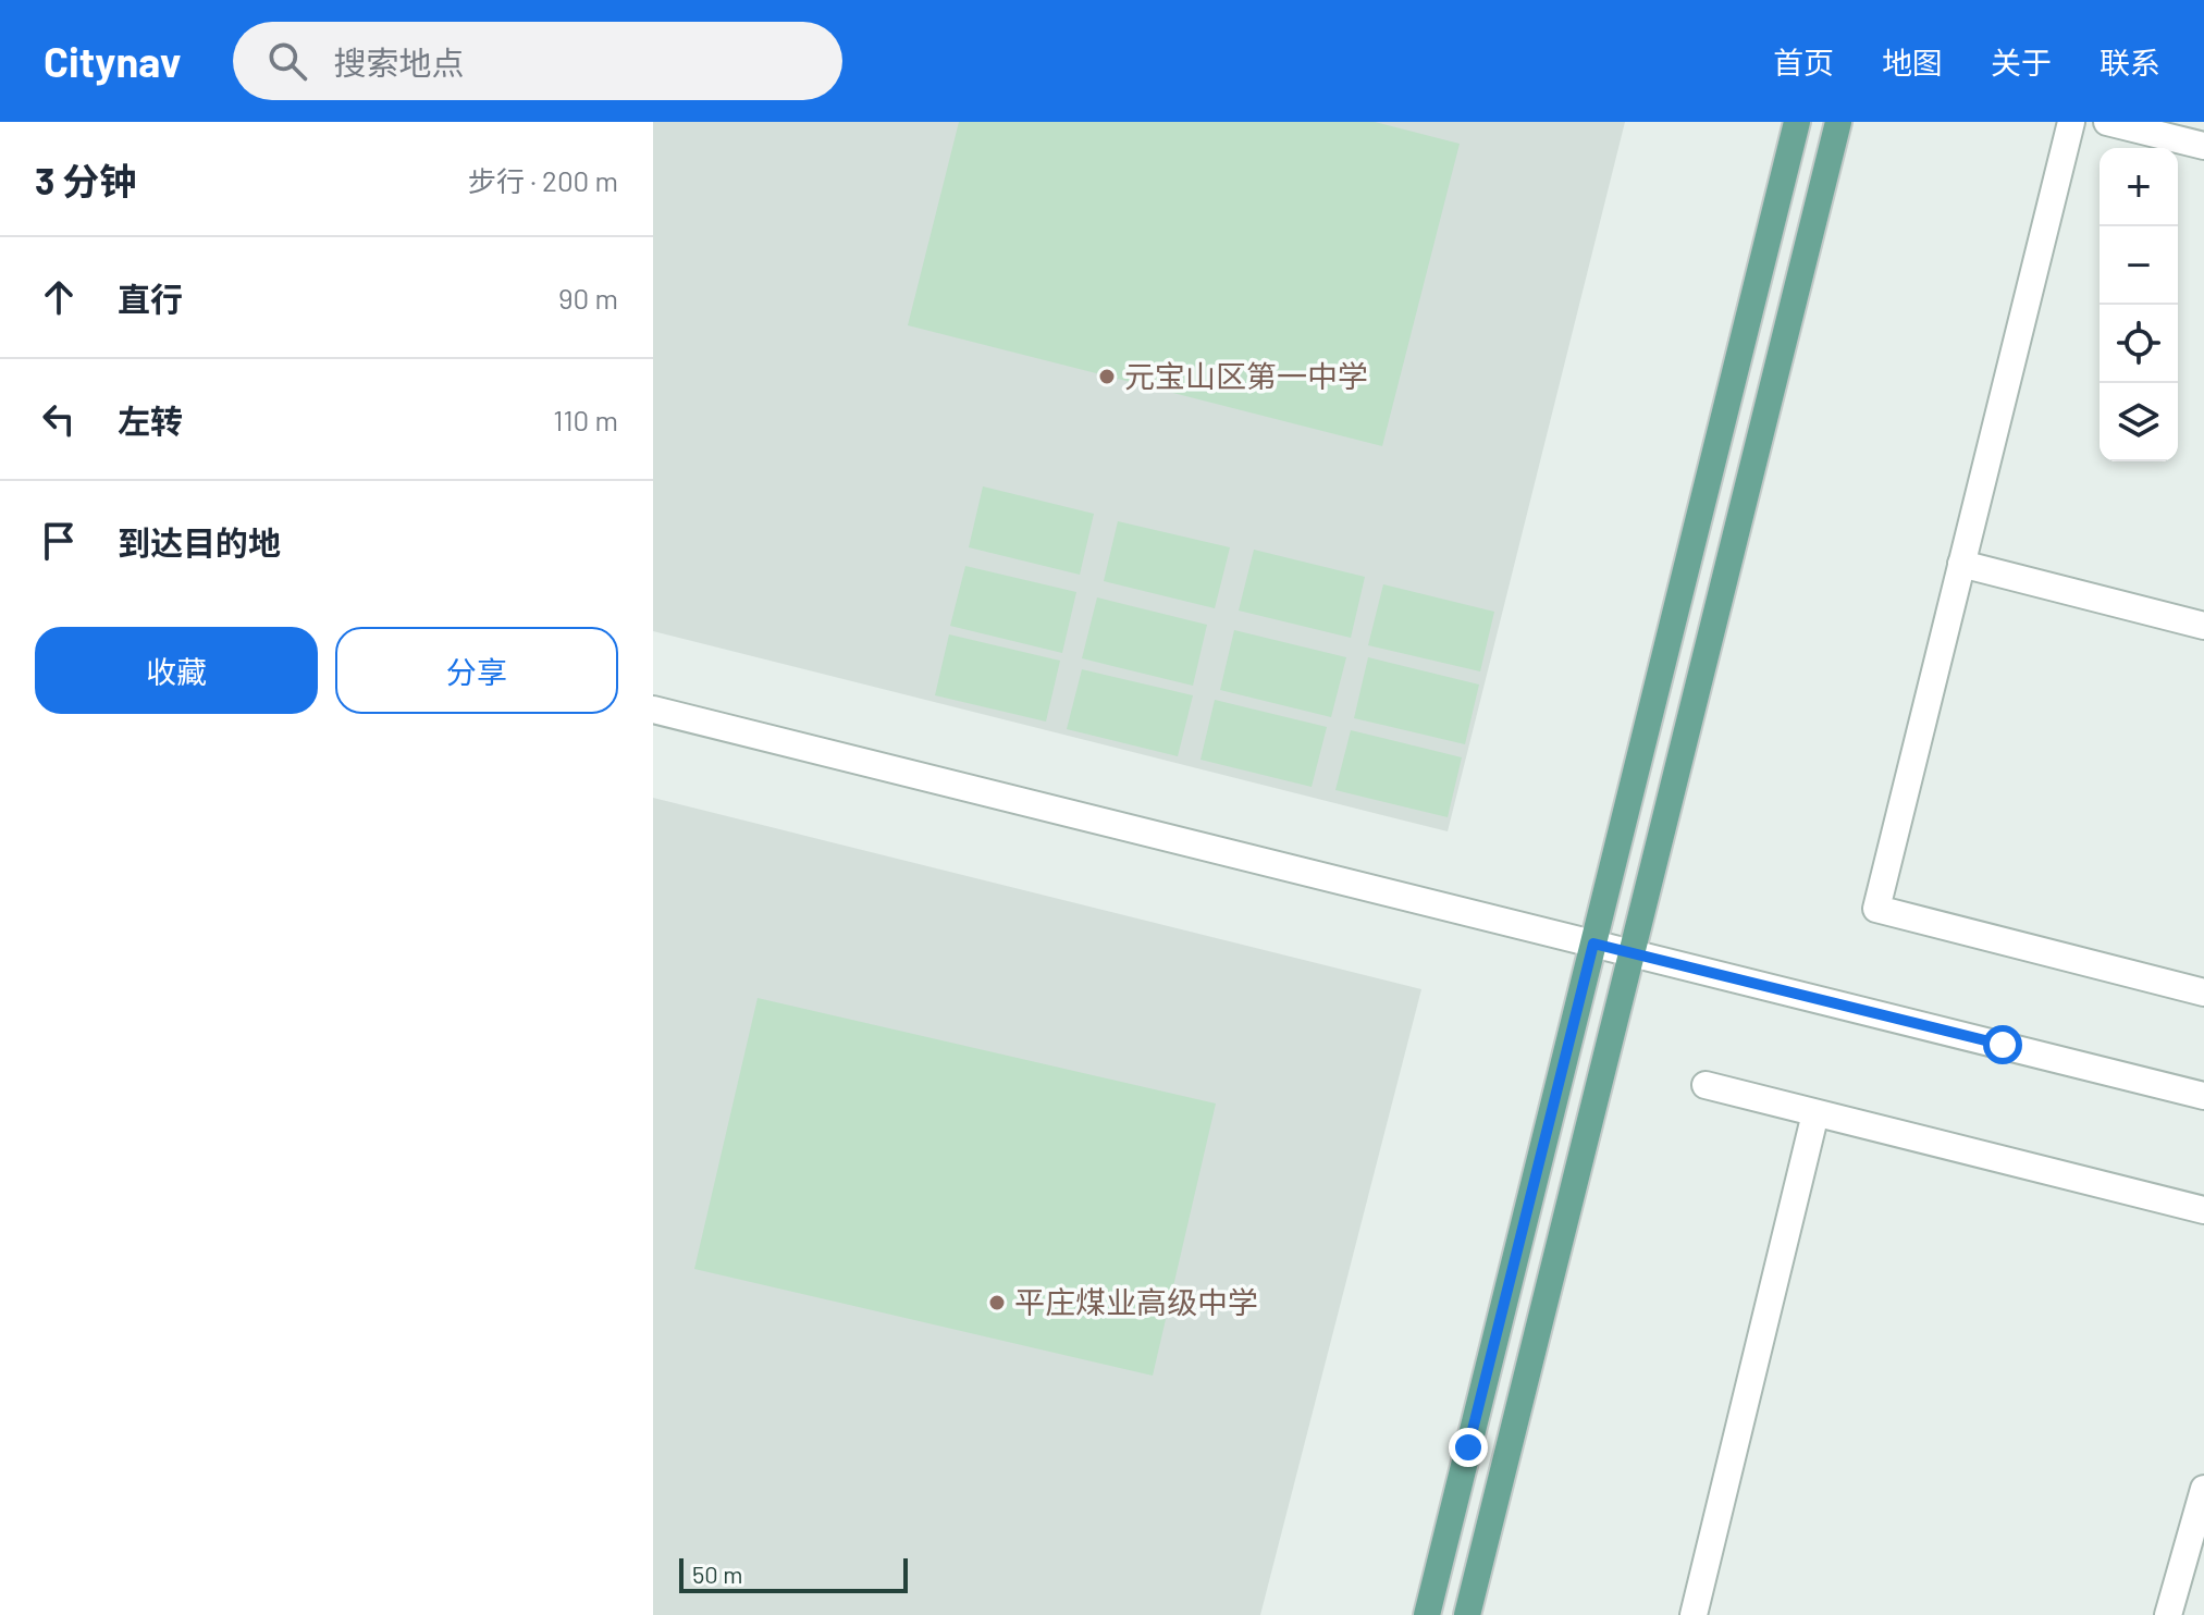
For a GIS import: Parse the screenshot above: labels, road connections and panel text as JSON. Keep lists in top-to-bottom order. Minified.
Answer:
{"places":["元宝山区第一中学","平庄煤业高级中学"],"scale_bar":"50 m","page":{"header":"Citynav","search":"搜索地点","nav":["首页","地图","关于","联系"],"heading":["3 分钟","步行 · 200 m"],"map_buttons":["+","−"],"list":[["直行","90 m"],["左转","110 m"],"到达目的地"],"buttons":["收藏","分享"],"scale":"50 m"}}
